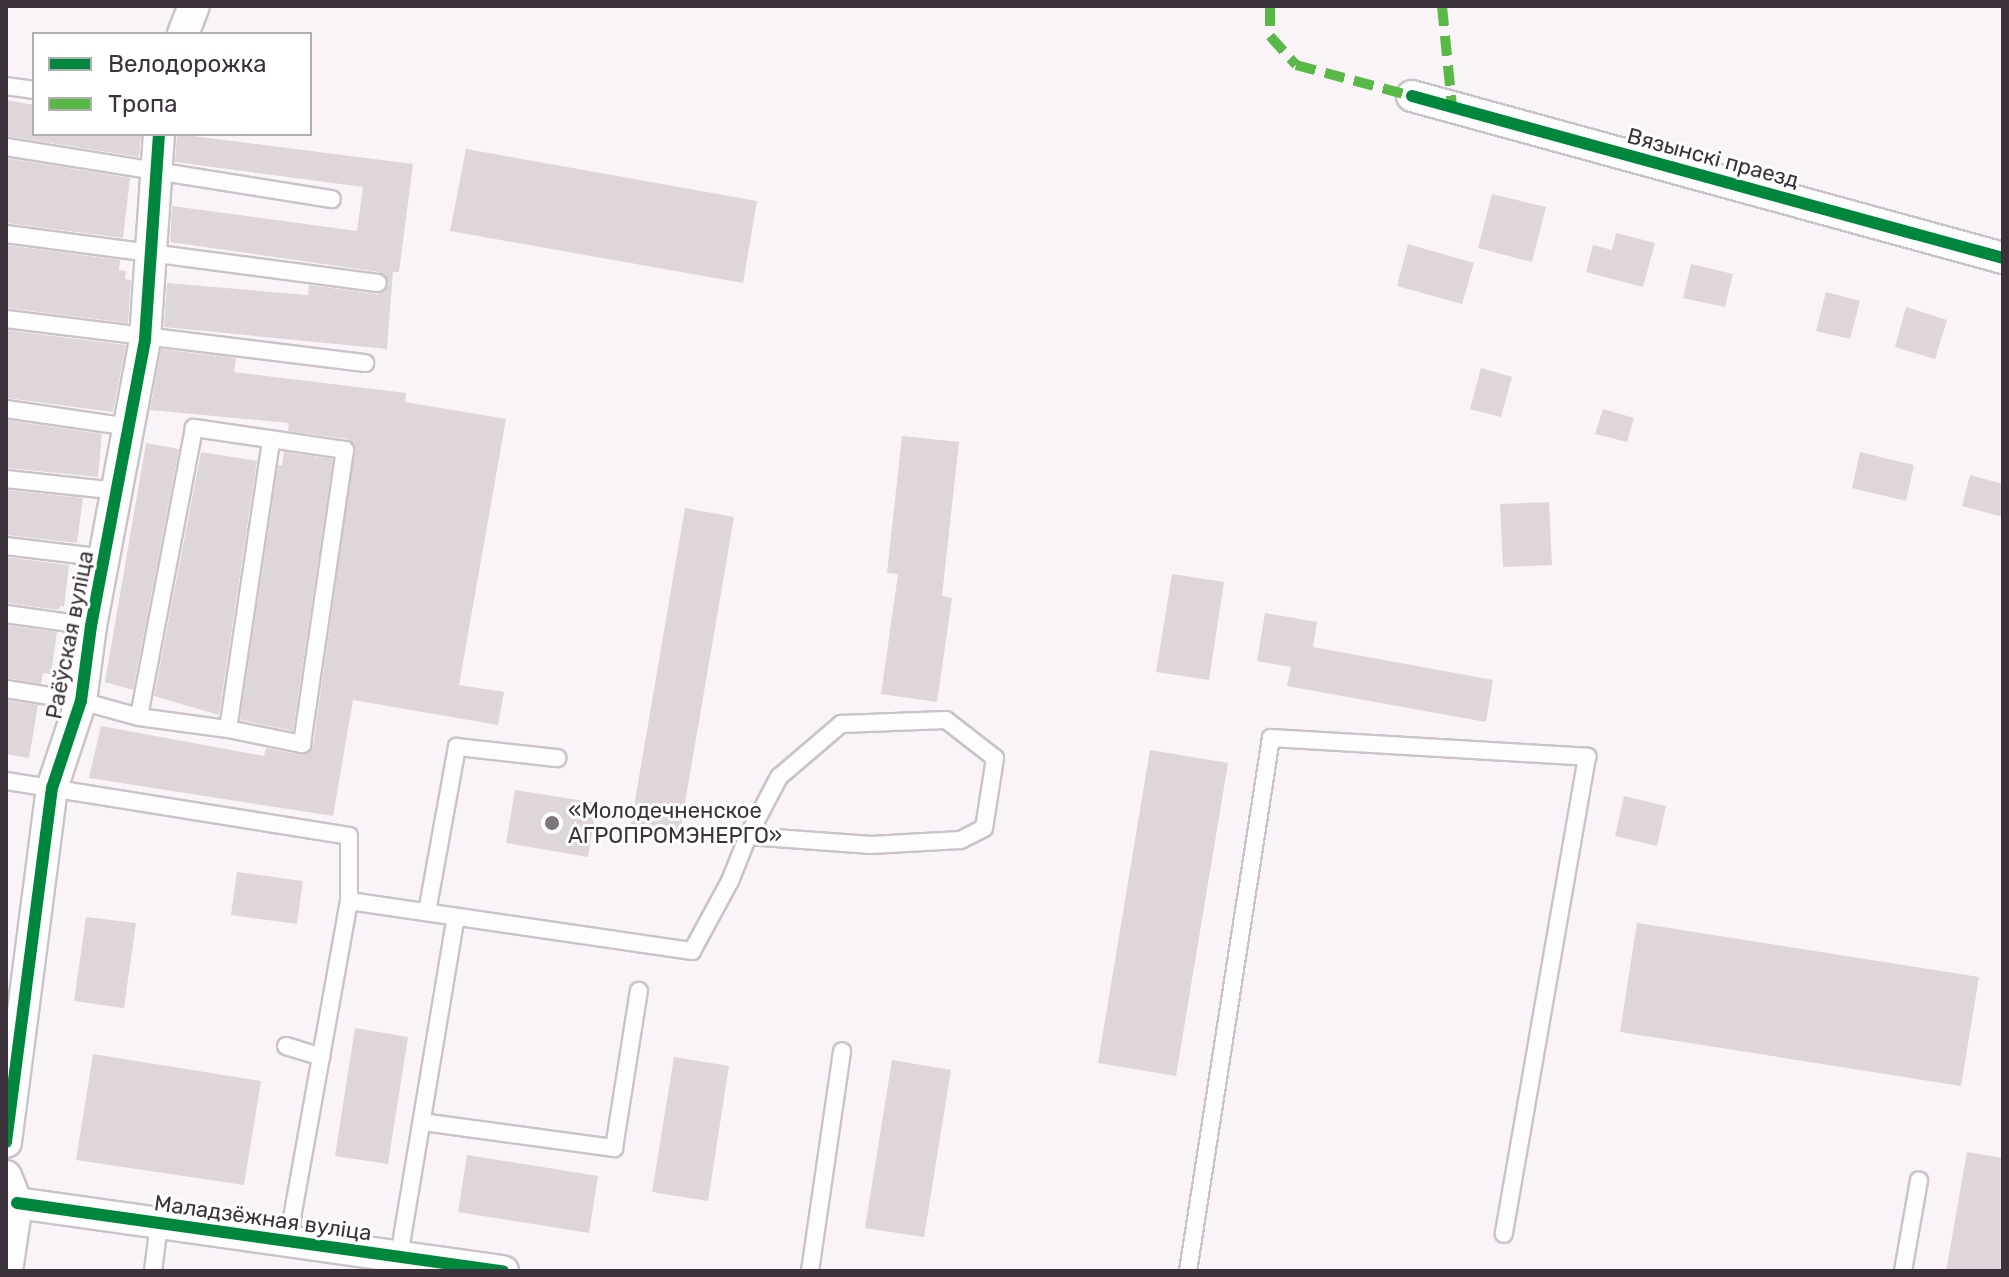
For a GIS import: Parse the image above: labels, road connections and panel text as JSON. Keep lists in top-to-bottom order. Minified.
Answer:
{"streets":{"street":["Вязынскі праезд","Раёўская вуліца","Маладзёжная вуліца"]},"places":["«Молодечненское АГРОПРОМЭНЕРГО»"],"legend":["Велодорожка","Тропа"]}
